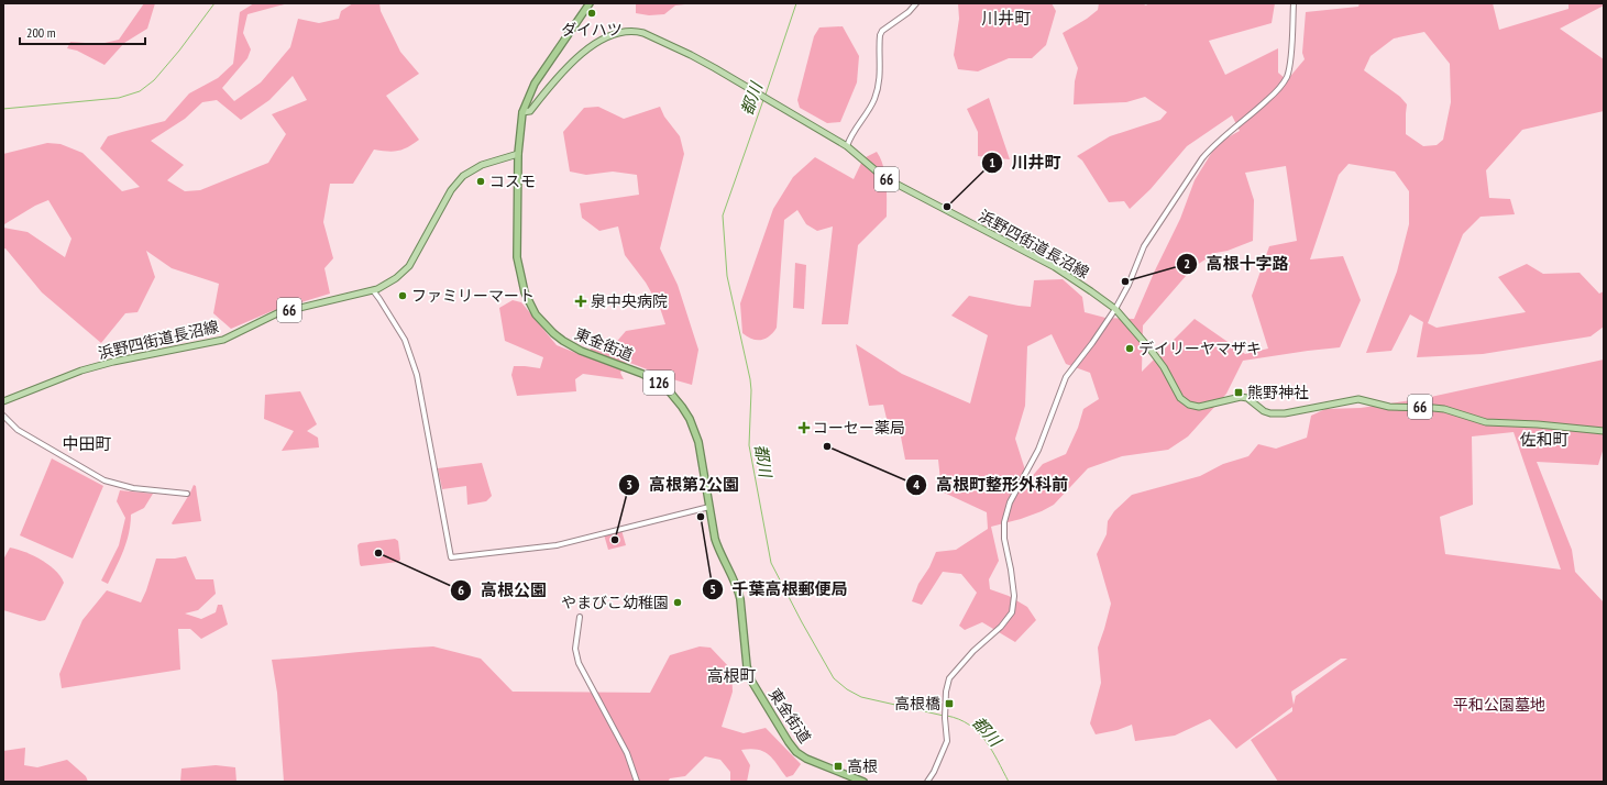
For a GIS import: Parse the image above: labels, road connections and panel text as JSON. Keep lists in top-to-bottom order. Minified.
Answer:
{"streets":{"highway":["東金街道","126"],"main road":["66","浜野四街道長沼線"]},"crossings":[["浜野四街道長沼線","東金街道"]],"districts":["川井町","佐和町","中田町","高根町"],"water":["都川"],"parks":["平和公園墓地"],"places":{"other":["ダイハツ","コスモ","川井町","高根十字路","ファミリーマート","デイリーヤマザキ","高根町整形外科前","千葉高根郵便局","高根第2公園","高根公園","やまびこ幼稚園"],"health":["泉中央病院","コーセー薬局"],"transit":["熊野神社","高根橋","高根"]},"scale_bar":"200 m"}
